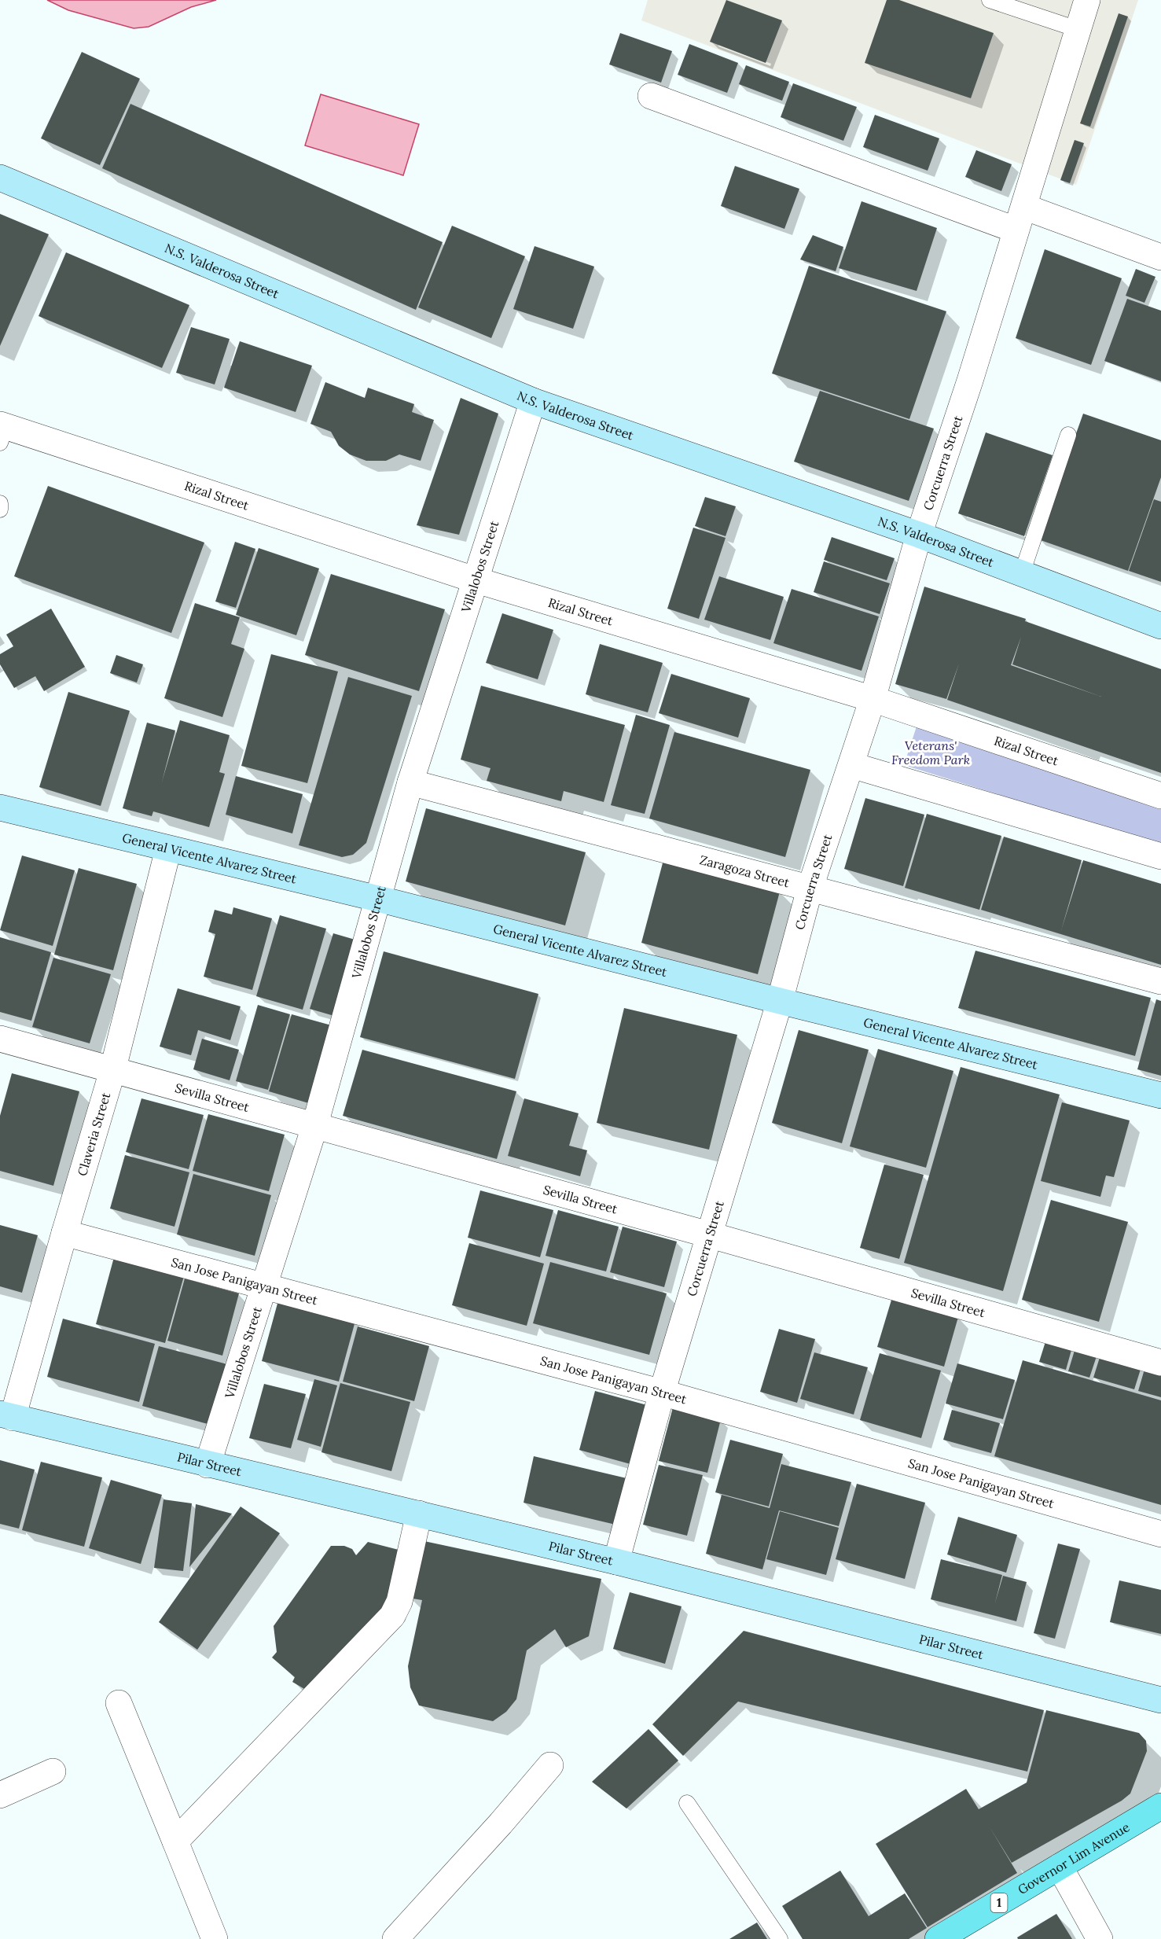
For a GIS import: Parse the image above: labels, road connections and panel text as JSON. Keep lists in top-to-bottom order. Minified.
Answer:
{"streets":{"main road":["Governor Lim Avenue","1"],"street":["N.S. Valderosa Street","Corcuerra Street","Rizal Street","Villalobos Street","General Vicente Alvarez Street","Zaragoza Street","Sevilla Street","Claveria Street","San Jose Panigayan Street","Pilar Street"]},"crossings":[["N.S. Valderosa Street","Corcuerra Street"],["N.S. Valderosa Street","Villalobos Street"],["Corcuerra Street","Rizal Street"],["Corcuerra Street","General Vicente Alvarez Street"],["Corcuerra Street","Zaragoza Street"],["Corcuerra Street","Sevilla Street"],["Corcuerra Street","San Jose Panigayan Street"],["Corcuerra Street","Pilar Street"],["Rizal Street","Villalobos Street"],["Villalobos Street","General Vicente Alvarez Street"],["Villalobos Street","Zaragoza Street"],["Villalobos Street","Sevilla Street"],["Villalobos Street","San Jose Panigayan Street"],["Villalobos Street","Pilar Street"],["General Vicente Alvarez Street","Claveria Street"],["Sevilla Street","Claveria Street"],["Claveria Street","San Jose Panigayan Street"],["Claveria Street","Pilar Street"]],"parks":["Veterans' Freedom Park"]}
